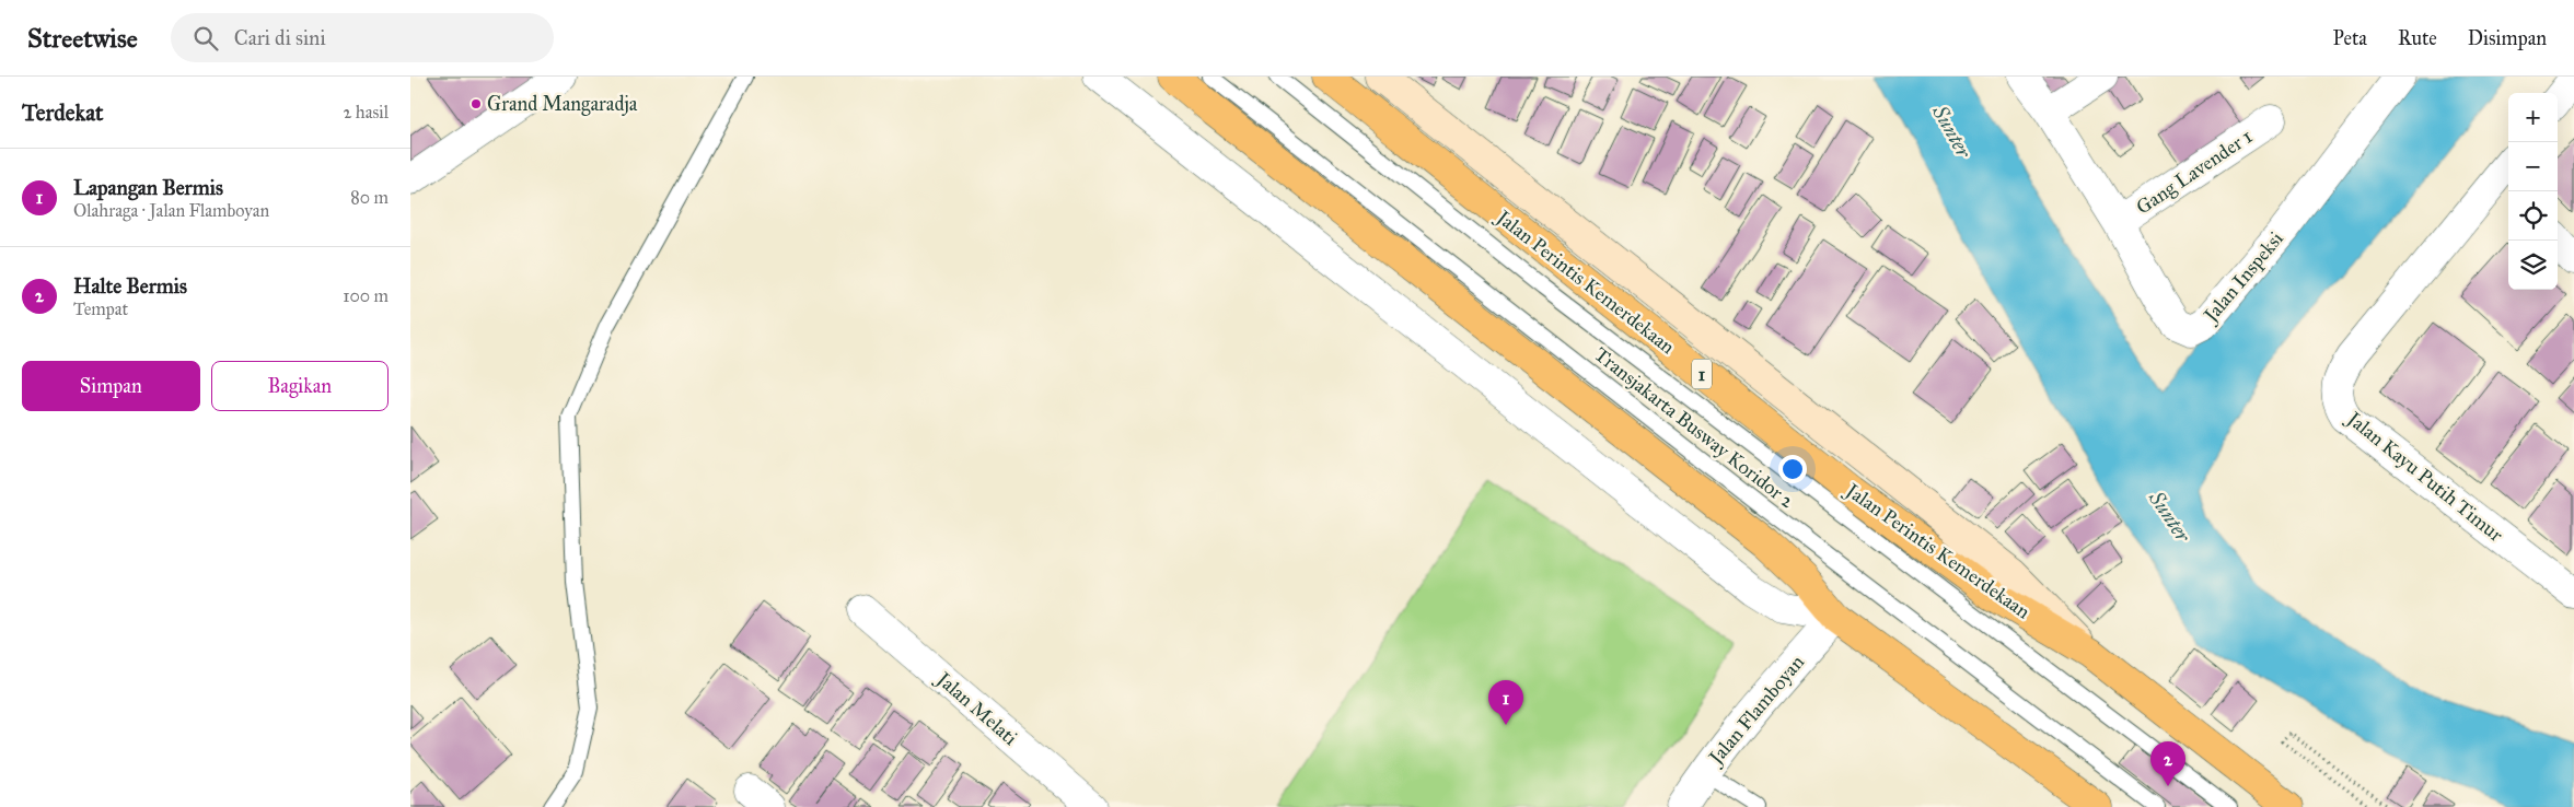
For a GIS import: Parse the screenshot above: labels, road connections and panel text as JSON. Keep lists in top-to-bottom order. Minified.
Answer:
{"streets":{"highway":["Jalan Perintis Kemerdekaan","1"],"street":["Gang Lavender 1","Jalan Inspeksi","Jalan Kayu Putih Timur","Jalan Melati","Jalan Flamboyan"],"lane":["Transjakarta Busway Koridor 2"]},"crossings":[["Gang Lavender 1","Jalan Inspeksi"]],"water":["Sunter"],"places":["Grand Mangaradja"],"page":{"header":"Streetwise","search":"Cari di sini","nav":["Peta","Rute","Disimpan"],"heading":["Terdekat","2 hasil"],"map_buttons":["+","−"],"list":[{"mark":"1","name":"Lapangan Bermis","note":"Olahraga · Jalan Flamboyan","value":"80 m"},{"mark":"2","name":"Halte Bermis","note":"Tempat","value":"100 m"}],"buttons":["Simpan","Bagikan"],"pins":["1","2"]}}
